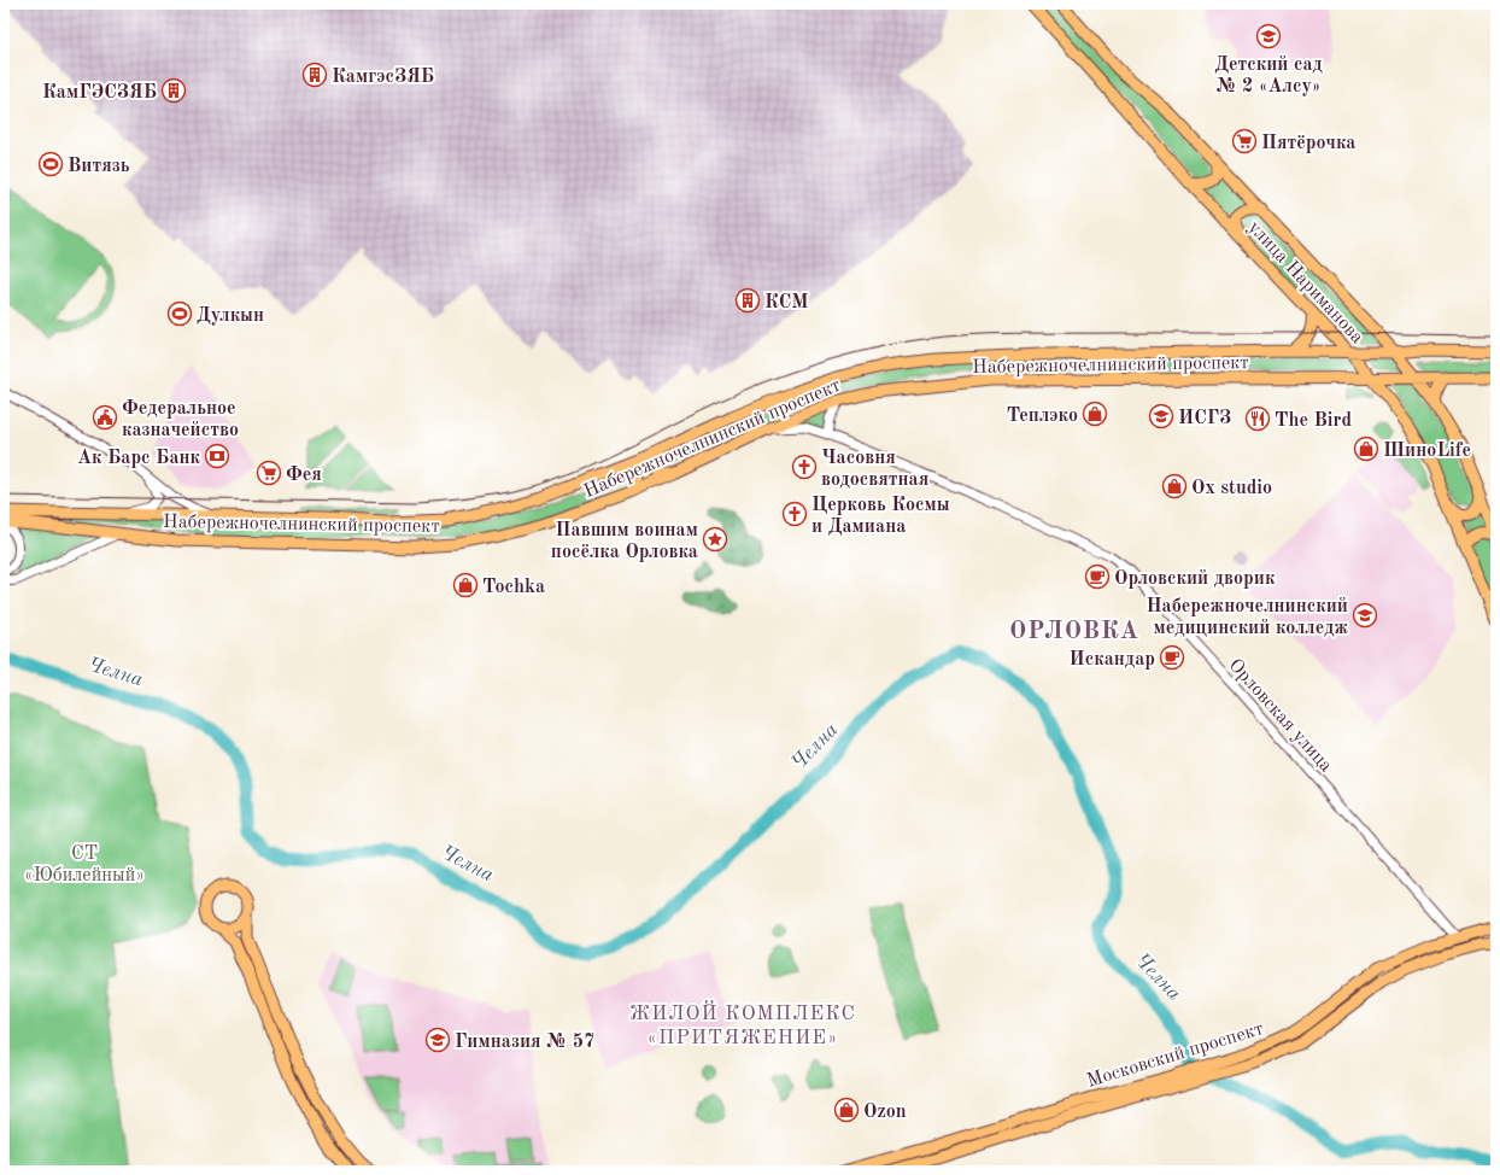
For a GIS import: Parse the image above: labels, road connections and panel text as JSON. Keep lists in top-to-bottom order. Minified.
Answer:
{"streets":{"main road":["улица Нариманова","Набережночелнинский проспект","Московский проспект"],"street":["Орловская улица"]},"crossings":[["улица Нариманова","Набережночелнинский проспект"],["Набережночелнинский проспект","Орловская улица"],["Орловская улица","Московский проспект"]],"districts":["ОРЛОВКА","ЖИЛОЙ КОМПЛЕКС «ПРИТЯЖЕНИЕ»"],"water":["Челна"],"parks":["СТ «Юбилейный»"],"places":{"school or university":["Детский сад № 2 «Алсу»","ИСГЗ","Набережночелнинский медицинский колледж","Гимназия № 57"],"building":["КамгэсЗЯБ","КамГЭСЗЯБ","КСМ"],"supermarket":["Пятёрочка","Фея"],"sports":["Витязь","Дулкын"],"shop":["Теплэко","ШиноLife","Ox studio","Tochka","Ozon"],"public building":["Федеральное казначейство"],"restaurant":["The Bird"],"bank":["Ак Барс Банк"],"church":["Часовня водосвятная","Церковь Космы и Дамиана"],"place":["Павшим воинам посёлка Орловка"],"cafe":["Орловский дворик","Искандар"]}}
